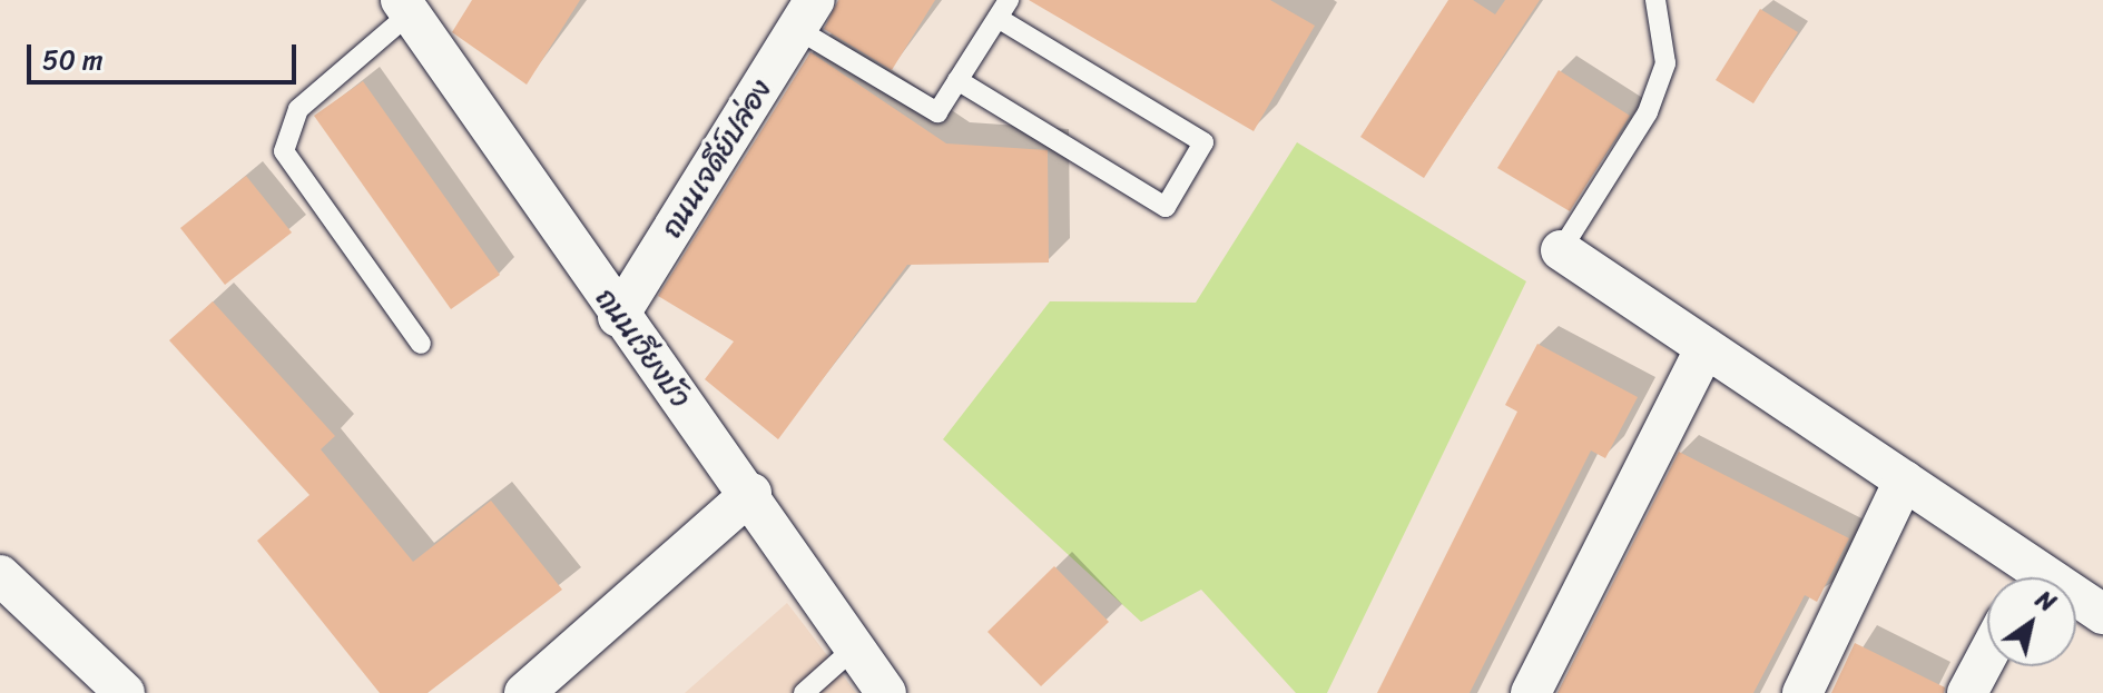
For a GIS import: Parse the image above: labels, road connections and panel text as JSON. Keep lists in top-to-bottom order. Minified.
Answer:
{"streets":{"street":["ถนนเจดีย์ปล่อง","ถนนเวียงบัว"]},"crossings":[["ถนนเจดีย์ปล่อง","ถนนเวียงบัว"]],"scale_bar":"50 m","north":"top right"}
